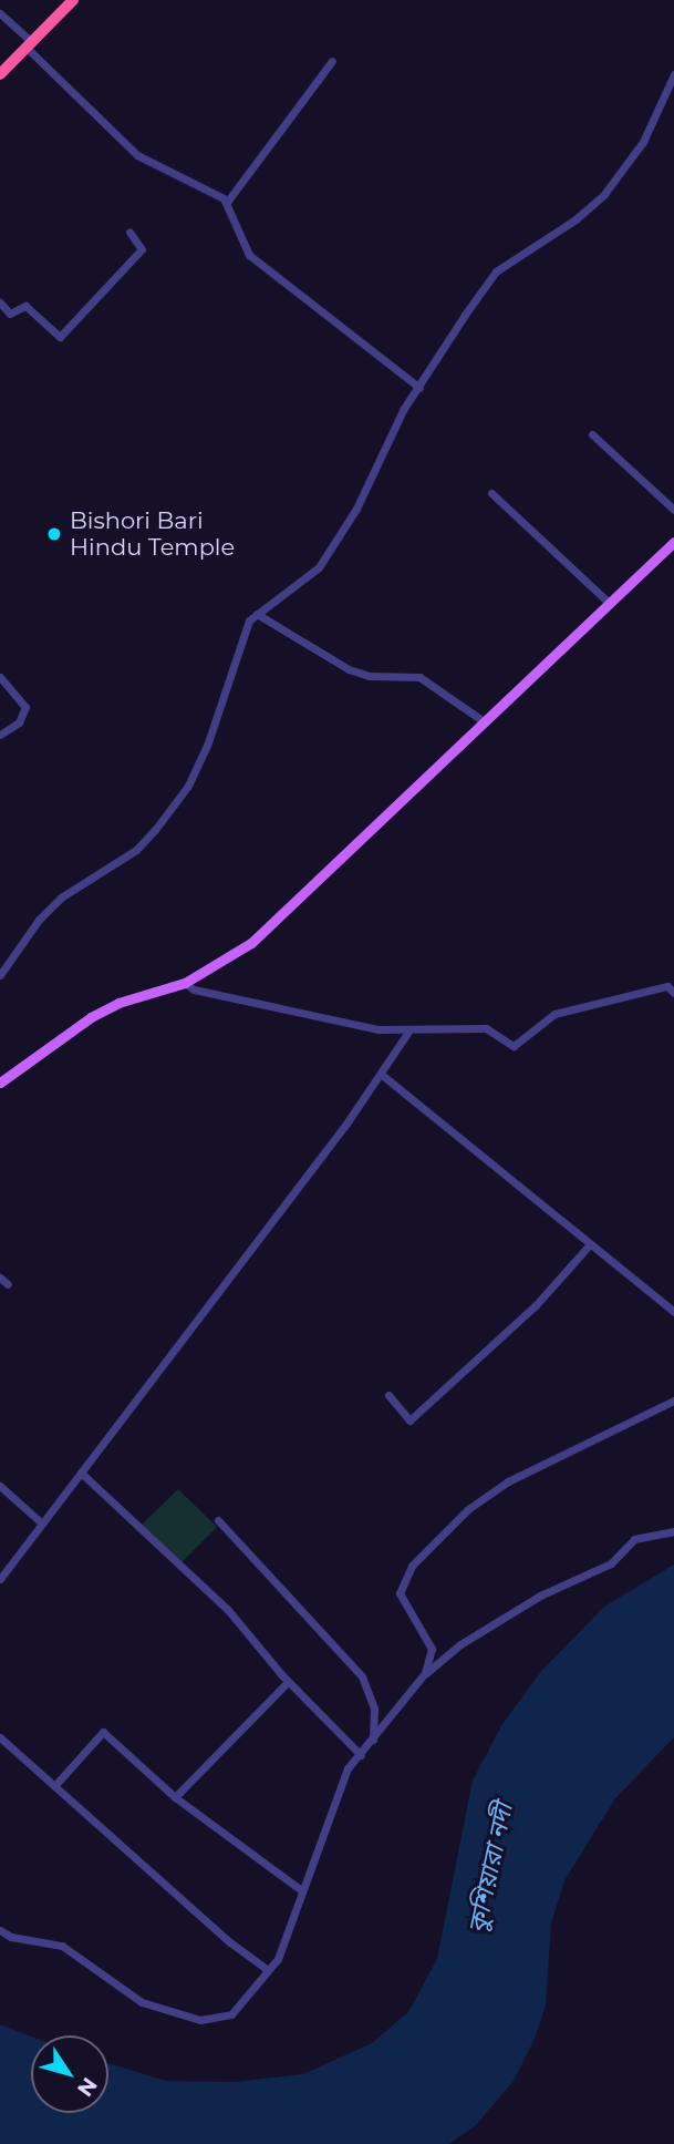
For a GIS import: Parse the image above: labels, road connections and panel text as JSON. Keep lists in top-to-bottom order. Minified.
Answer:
{"water":["কুশিয়ারা নদী"],"places":["Bishori Bari Hindu Temple"],"north":"bottom right"}
